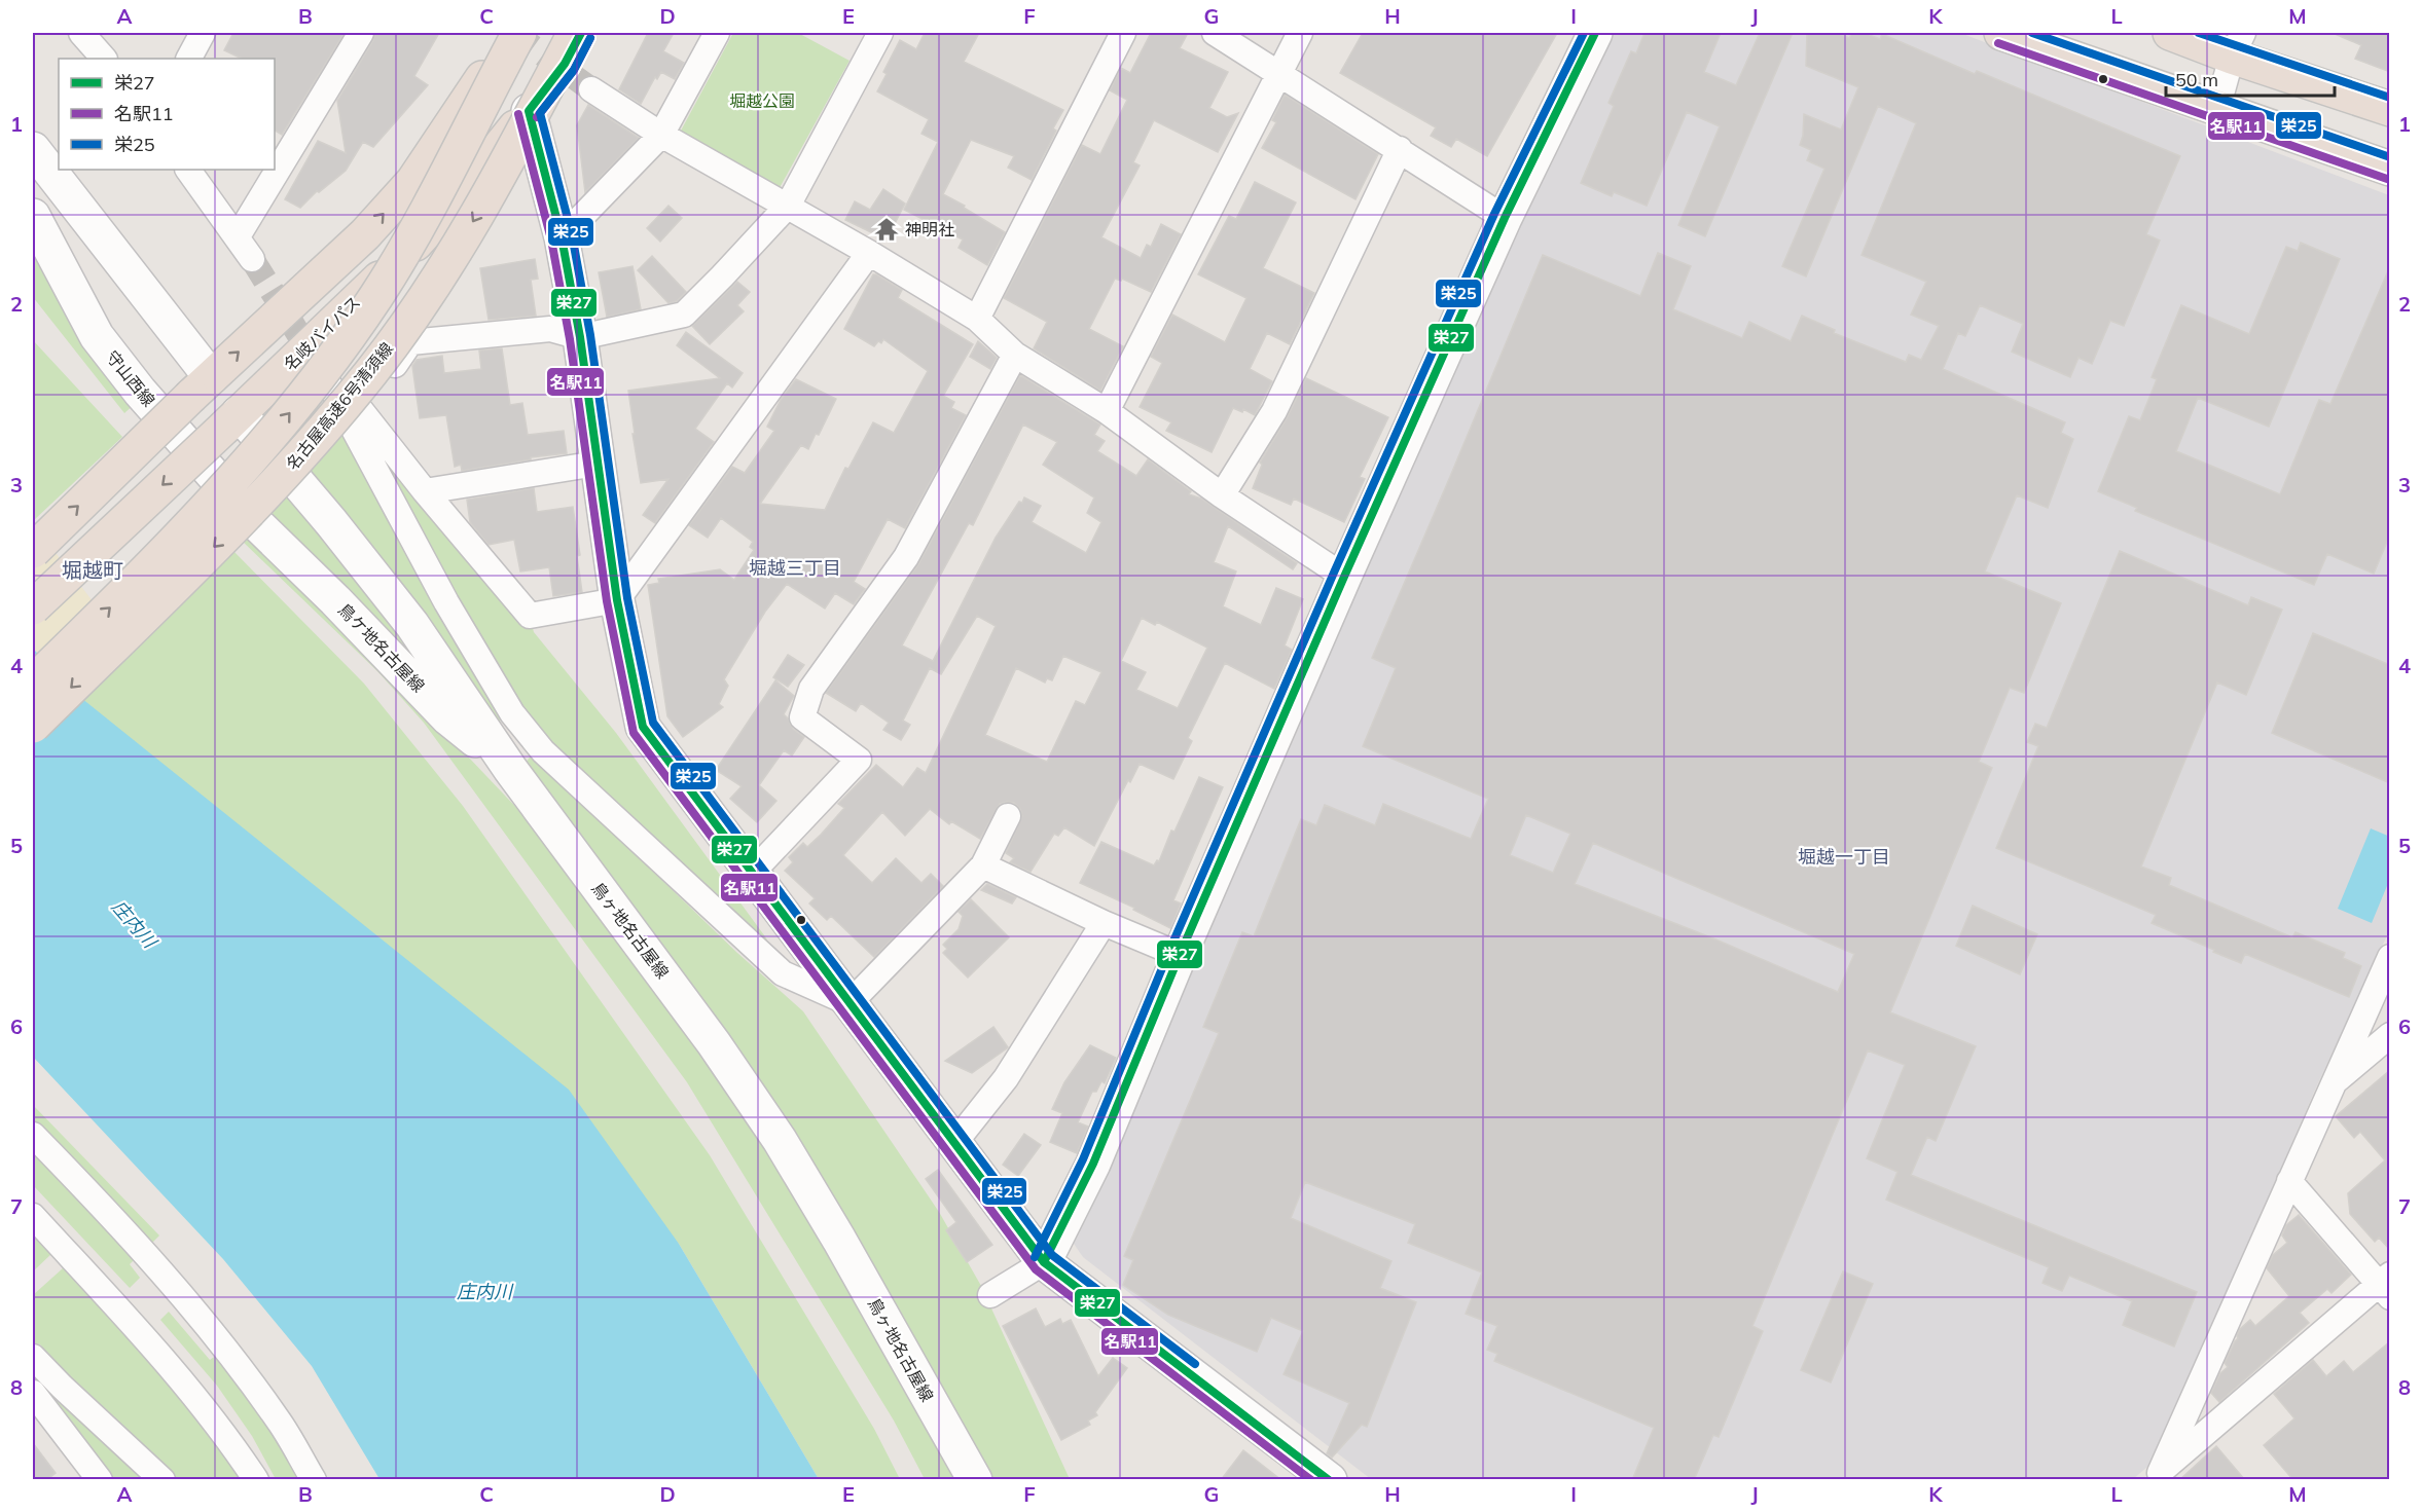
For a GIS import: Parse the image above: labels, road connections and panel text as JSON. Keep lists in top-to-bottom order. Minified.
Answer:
{"streets":{"highway":["名岐バイパス","名古屋高速6号清須線"],"street":["守山西線","鳥ケ地名古屋線","鳥ヶ地名古屋線"]},"crossings":[["名岐バイパス","鳥ヶ地名古屋線"],["守山西線","鳥ケ地名古屋線"],["鳥ケ地名古屋線","鳥ヶ地名古屋線"]],"districts":["堀越三丁目","堀越町","堀越一丁目"],"water":["庄内川"],"parks":["堀越公園"],"places":{"temple":["神明社"]},"lines":["transit line 栄27","transit line 栄25","transit line 名駅11"],"legend":["栄27","名駅11","栄25"],"scale_bar":"50 m","grid":{"columns":["A","B","C","D","E","F","G","H","I","J","K","L","M"],"rows":["1","2","3","4","5","6","7","8"]}}
